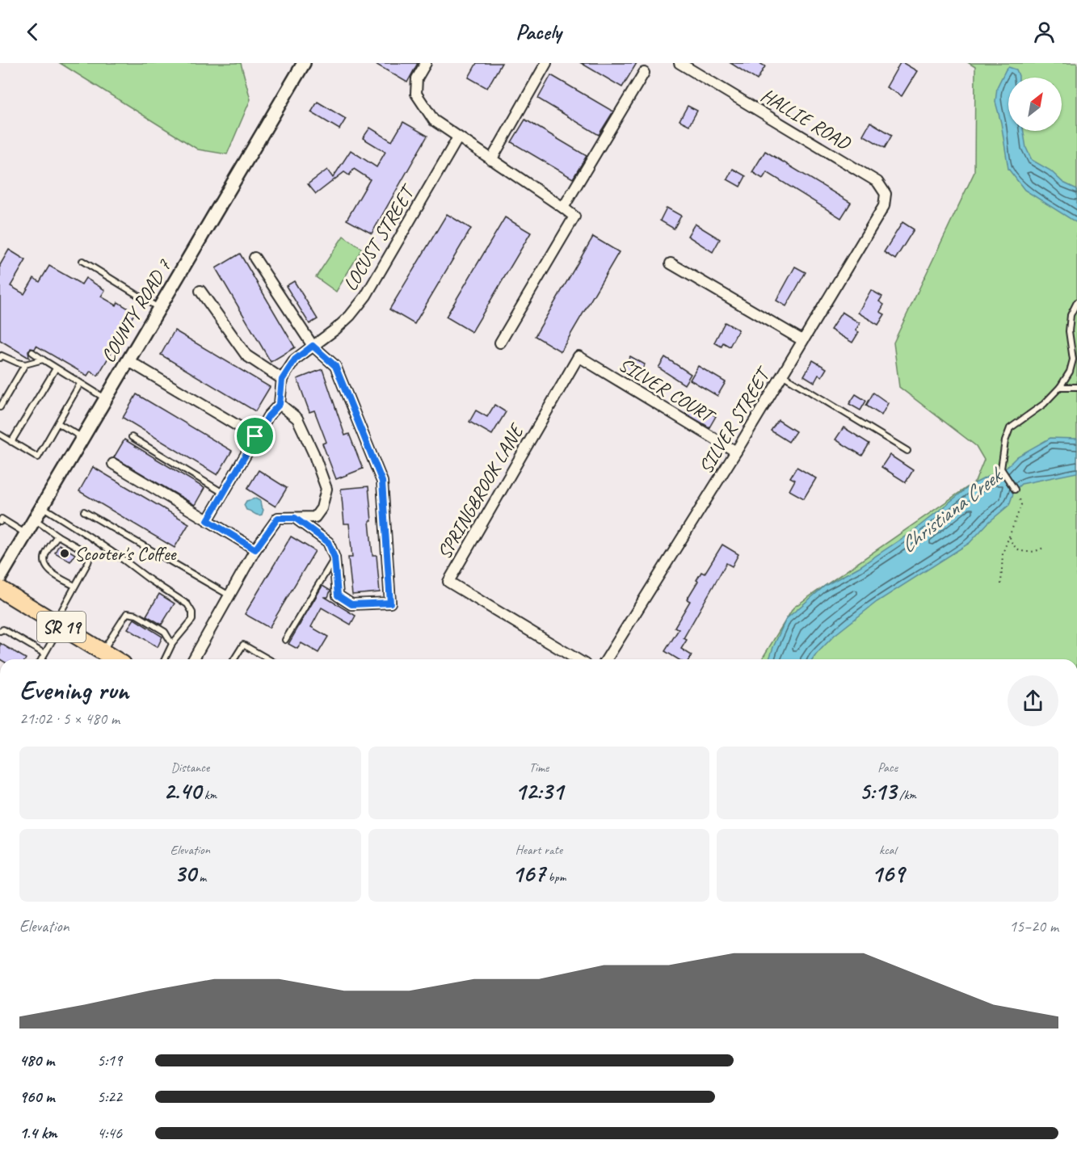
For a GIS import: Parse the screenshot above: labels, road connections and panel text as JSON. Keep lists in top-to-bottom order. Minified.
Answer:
{"streets":{"main road":["SR 19"],"street":["HALLIE ROAD","LOCUST STREET","COUNTY ROAD 7","SILVER COURT","SILVER STREET","SPRINGBROOK LANE"]},"crossings":[["HALLIE ROAD","SILVER STREET"],["SILVER COURT","SILVER STREET"],["SILVER COURT","SPRINGBROOK LANE"]],"water":["Christiana Creek"],"places":["Scooter's Coffee"],"north":"top right","page":{"header":"Pacely","heading":["Evening run","21:02 · 5 × 480 m"],"stats":[["Distance","2.40 km"],["Time","12:31"],["Pace","5:13 /km"],["Elevation","30 m"],["Heart rate","167 bpm"],["kcal","169"]],"chart":["Elevation","15–20 m"],"list":[{"name":"480 m","note":"5:19"},{"name":"960 m","note":"5:22"},{"name":"1.4 km","note":"4:46"}]}}
